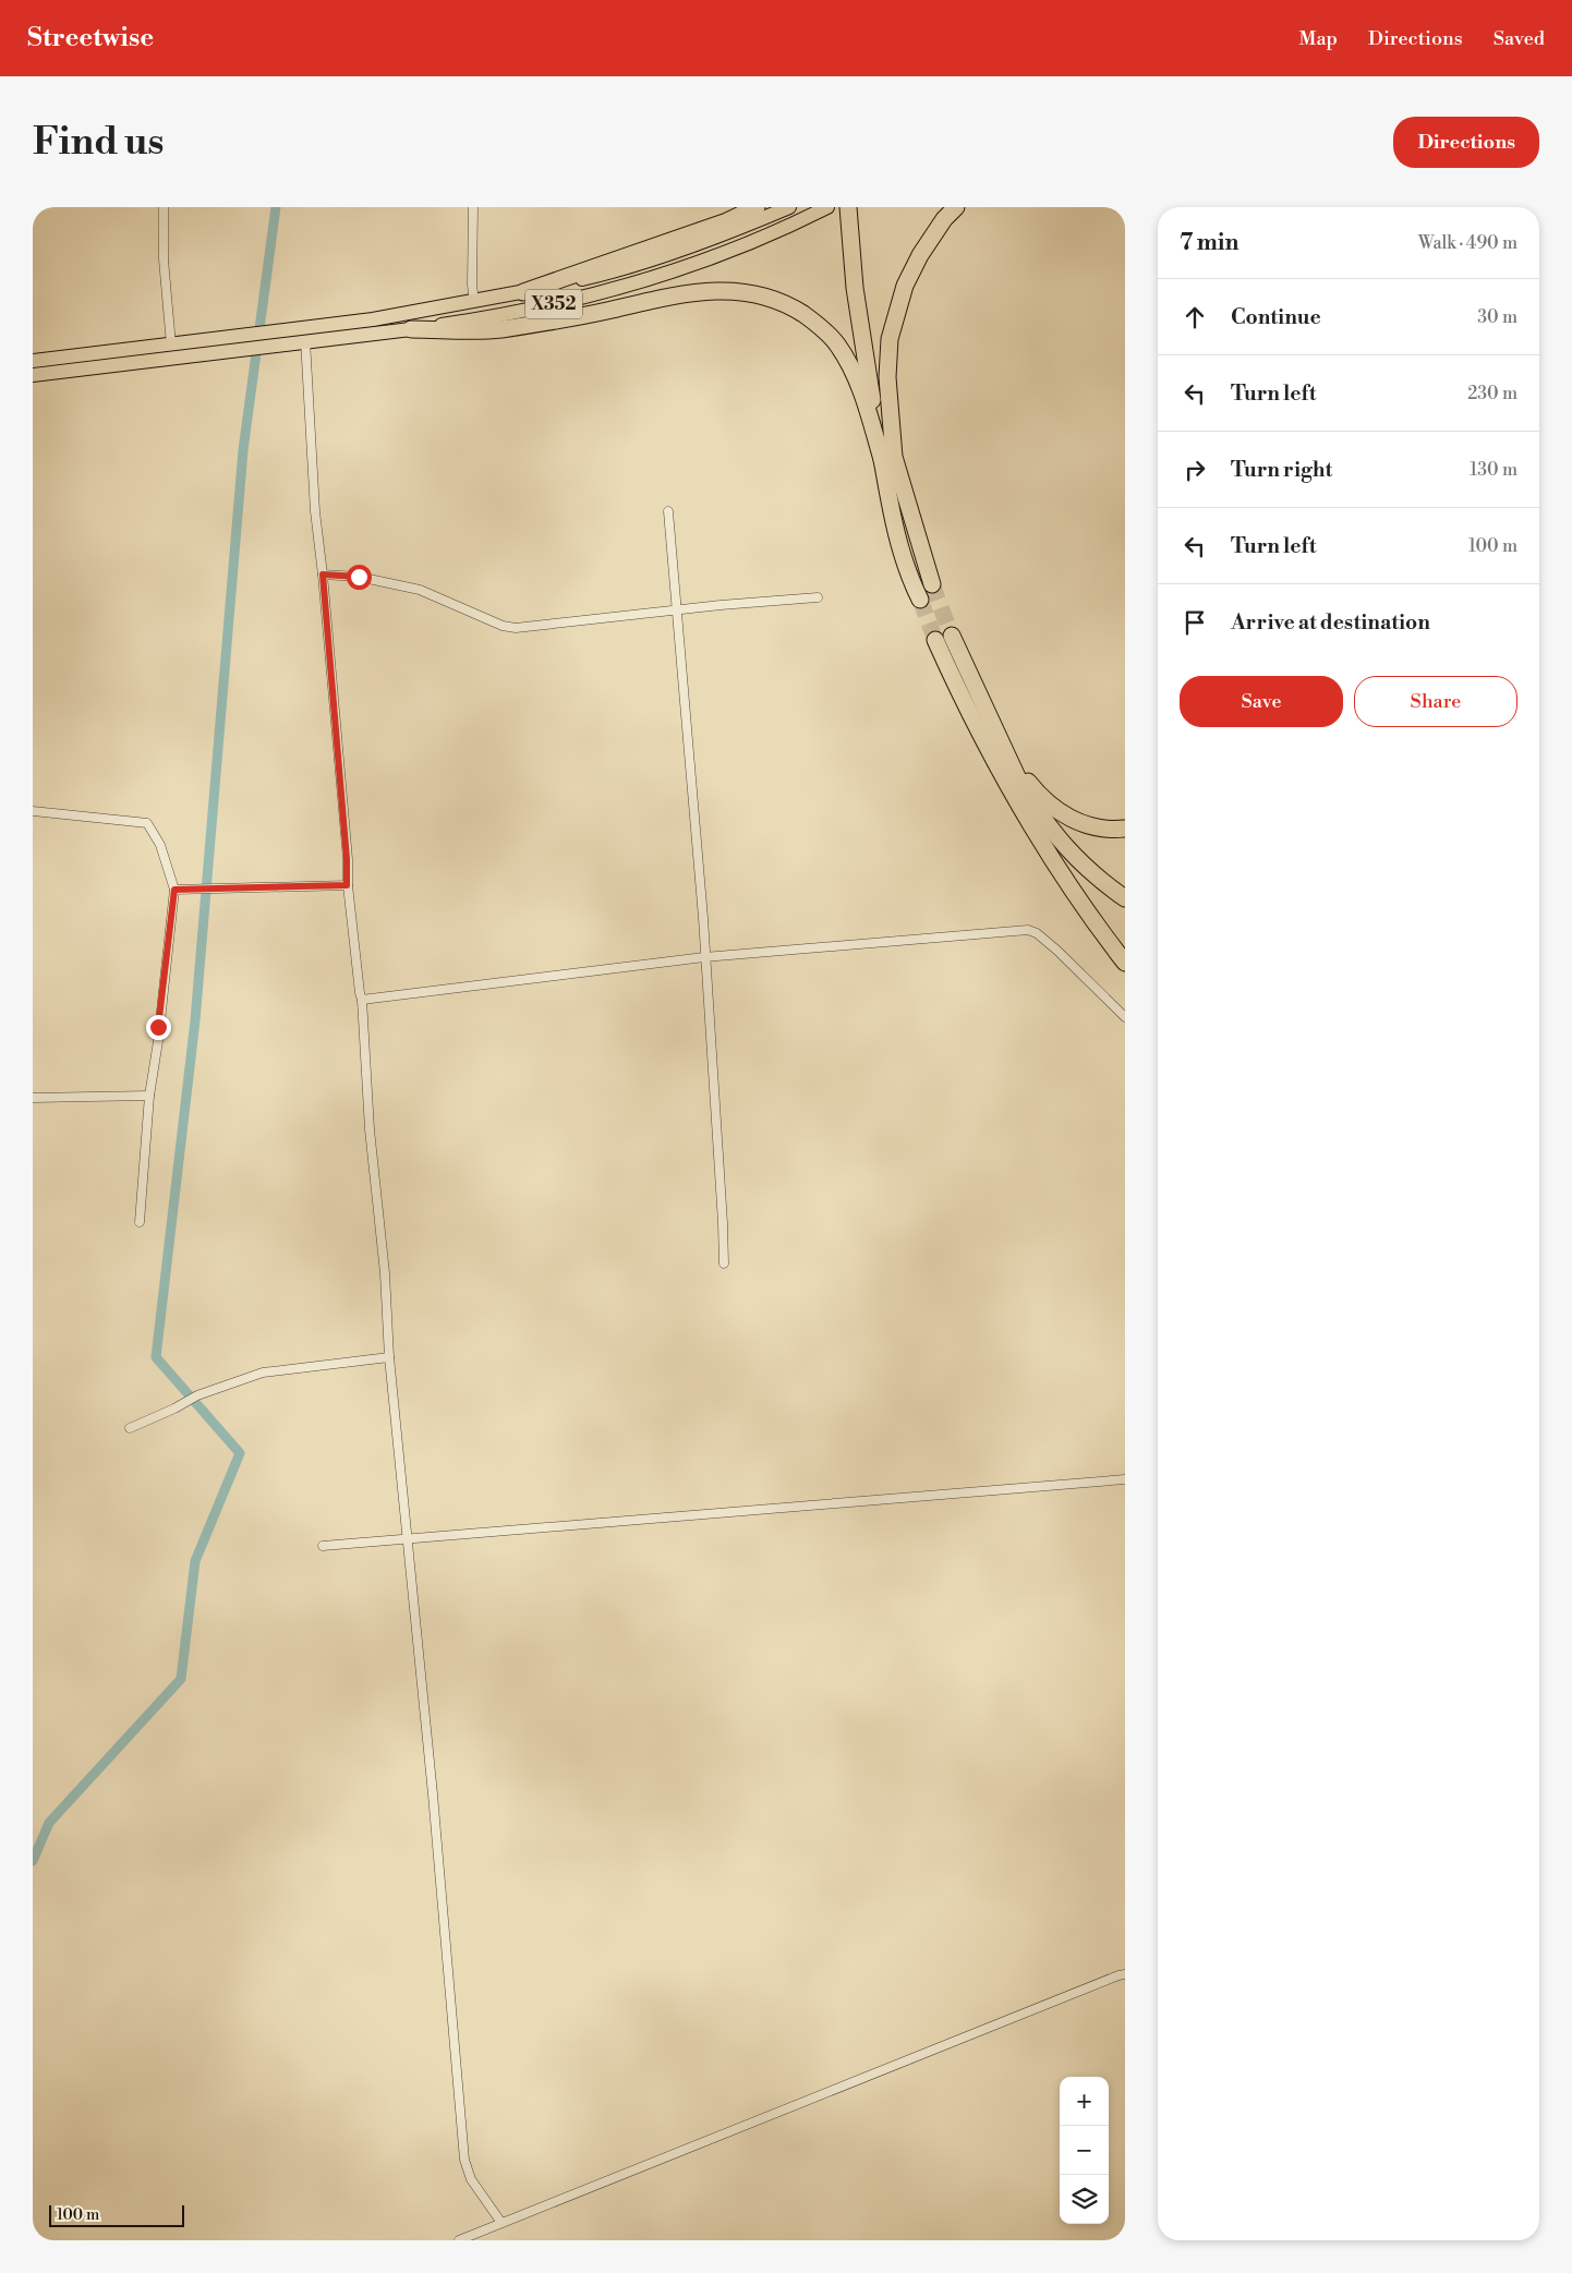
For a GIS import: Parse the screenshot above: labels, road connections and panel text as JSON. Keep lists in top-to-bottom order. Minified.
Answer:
{"streets":{"main road":["X352"]},"scale_bar":"100 m","page":{"header":"Streetwise","nav":["Map","Directions","Saved"],"buttons":["Directions",["Save","Share"]],"title":"Find us","heading":["7 min","Walk · 490 m"],"list":[["Continue","30 m"],["Turn left","230 m"],["Turn right","130 m"],["Turn left","100 m"],"Arrive at destination"],"map_buttons":["+","−"],"scale":"100 m"}}
